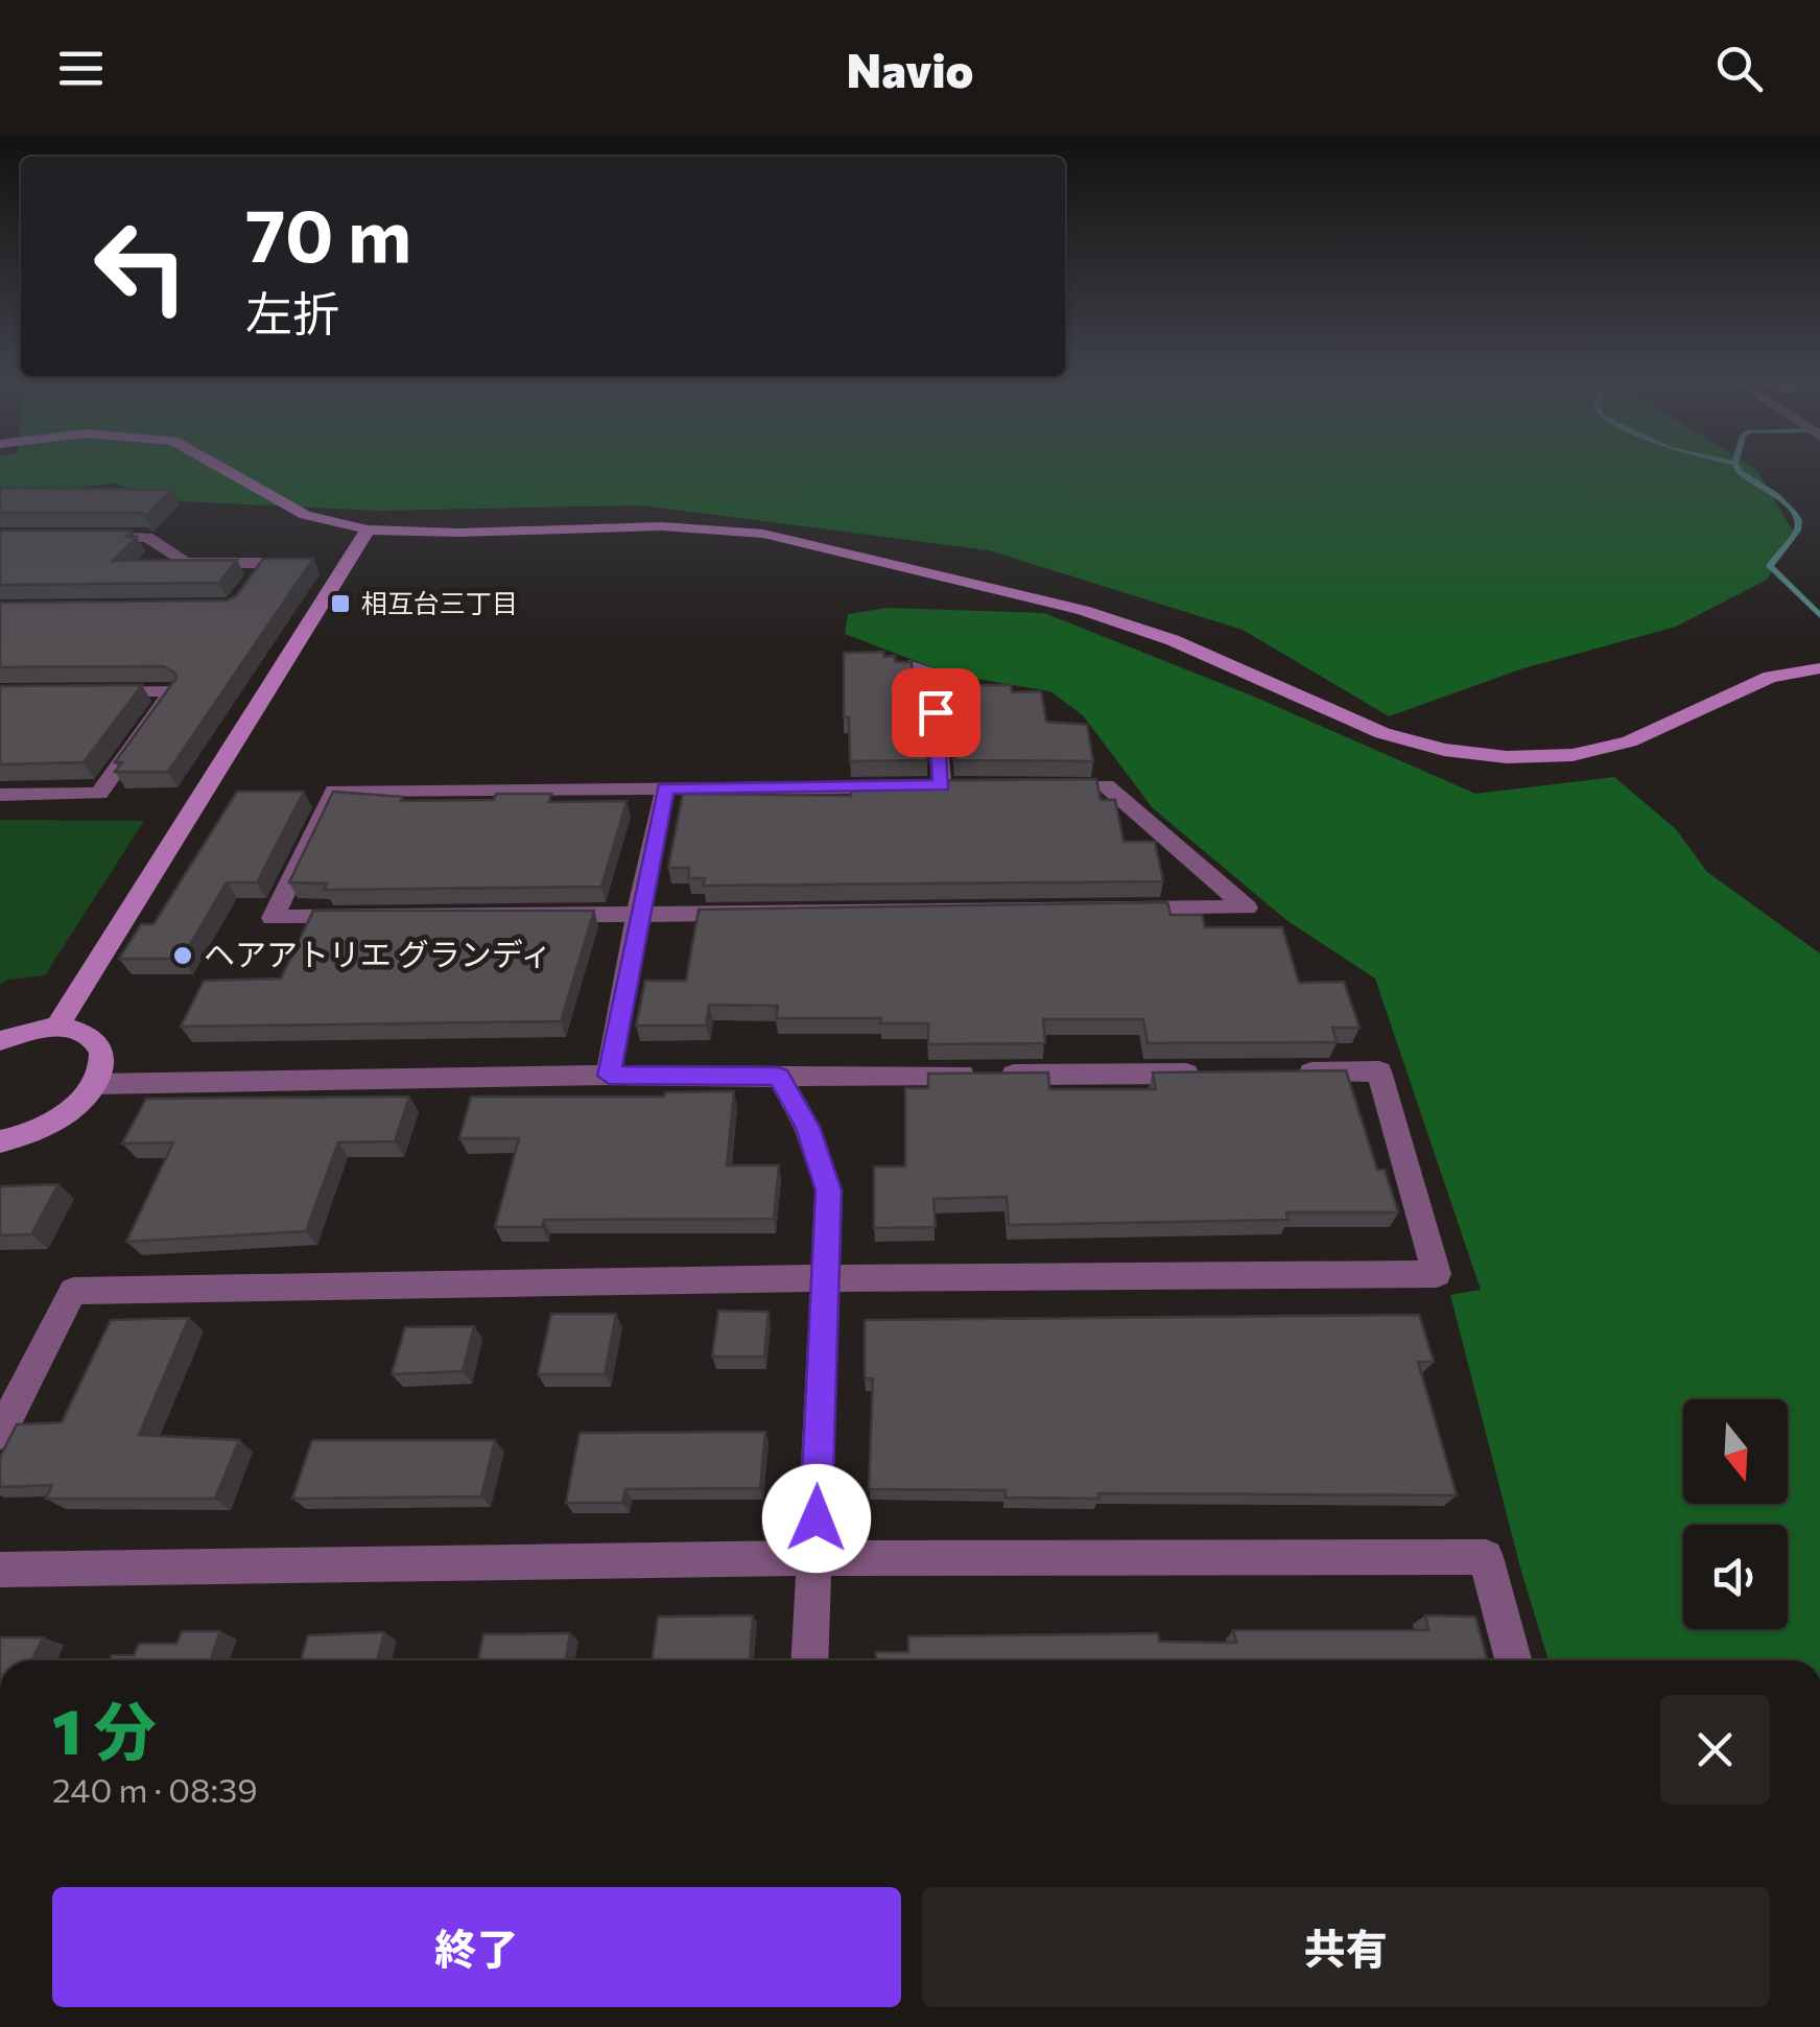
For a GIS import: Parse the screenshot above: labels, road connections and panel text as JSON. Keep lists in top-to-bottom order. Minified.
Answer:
{"places":{"transit":["相互台三丁目"],"other":["ヘアアトリエ グランディ"]},"north":"bottom","page":{"header":"Navio","turn":["70 m","左折"],"heading":["1 分","240 m · 08:39"],"buttons":["終了","共有"]}}
